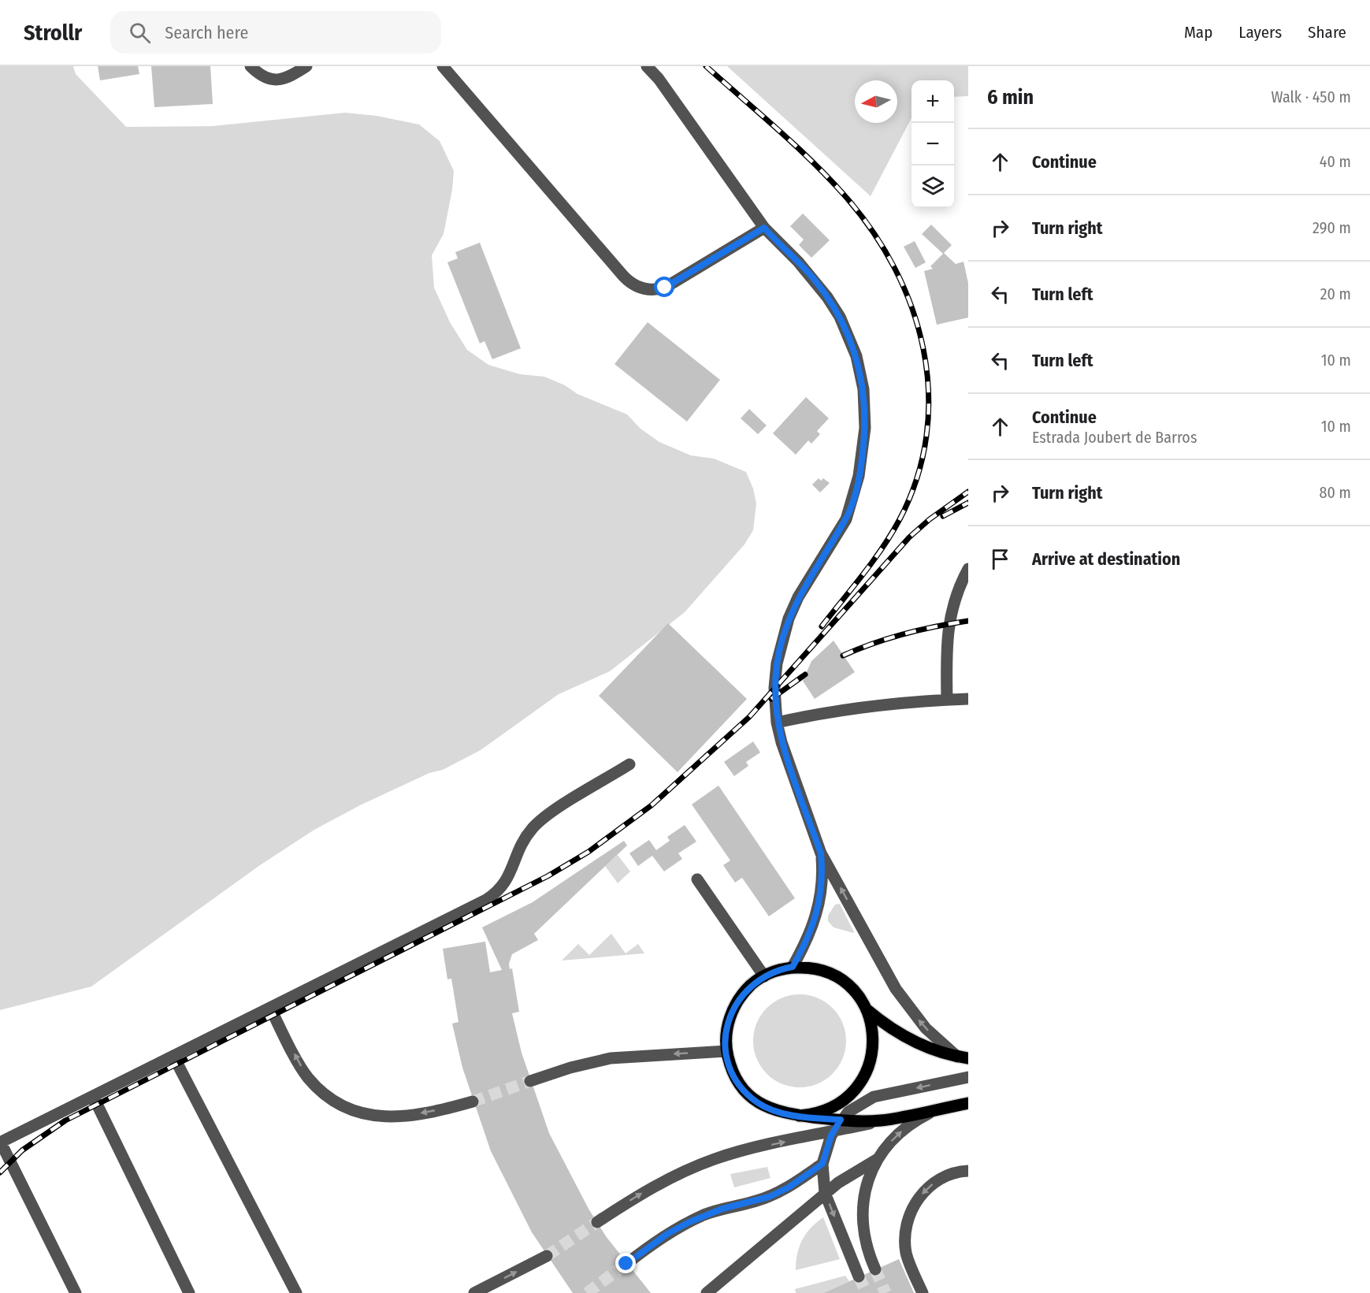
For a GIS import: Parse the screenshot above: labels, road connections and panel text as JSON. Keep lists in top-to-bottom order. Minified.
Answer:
{"north":"left","page":{"header":"Strollr","search":"Search here","nav":["Map","Layers","Share"],"heading":["6 min","Walk · 450 m"],"map_buttons":["+","−"],"list":[["Continue","40 m"],["Turn right","290 m"],["Turn left","20 m"],["Turn left","10 m"],["Continue","Estrada Joubert de Barros","10 m"],["Turn right","80 m"],"Arrive at destination"]}}
